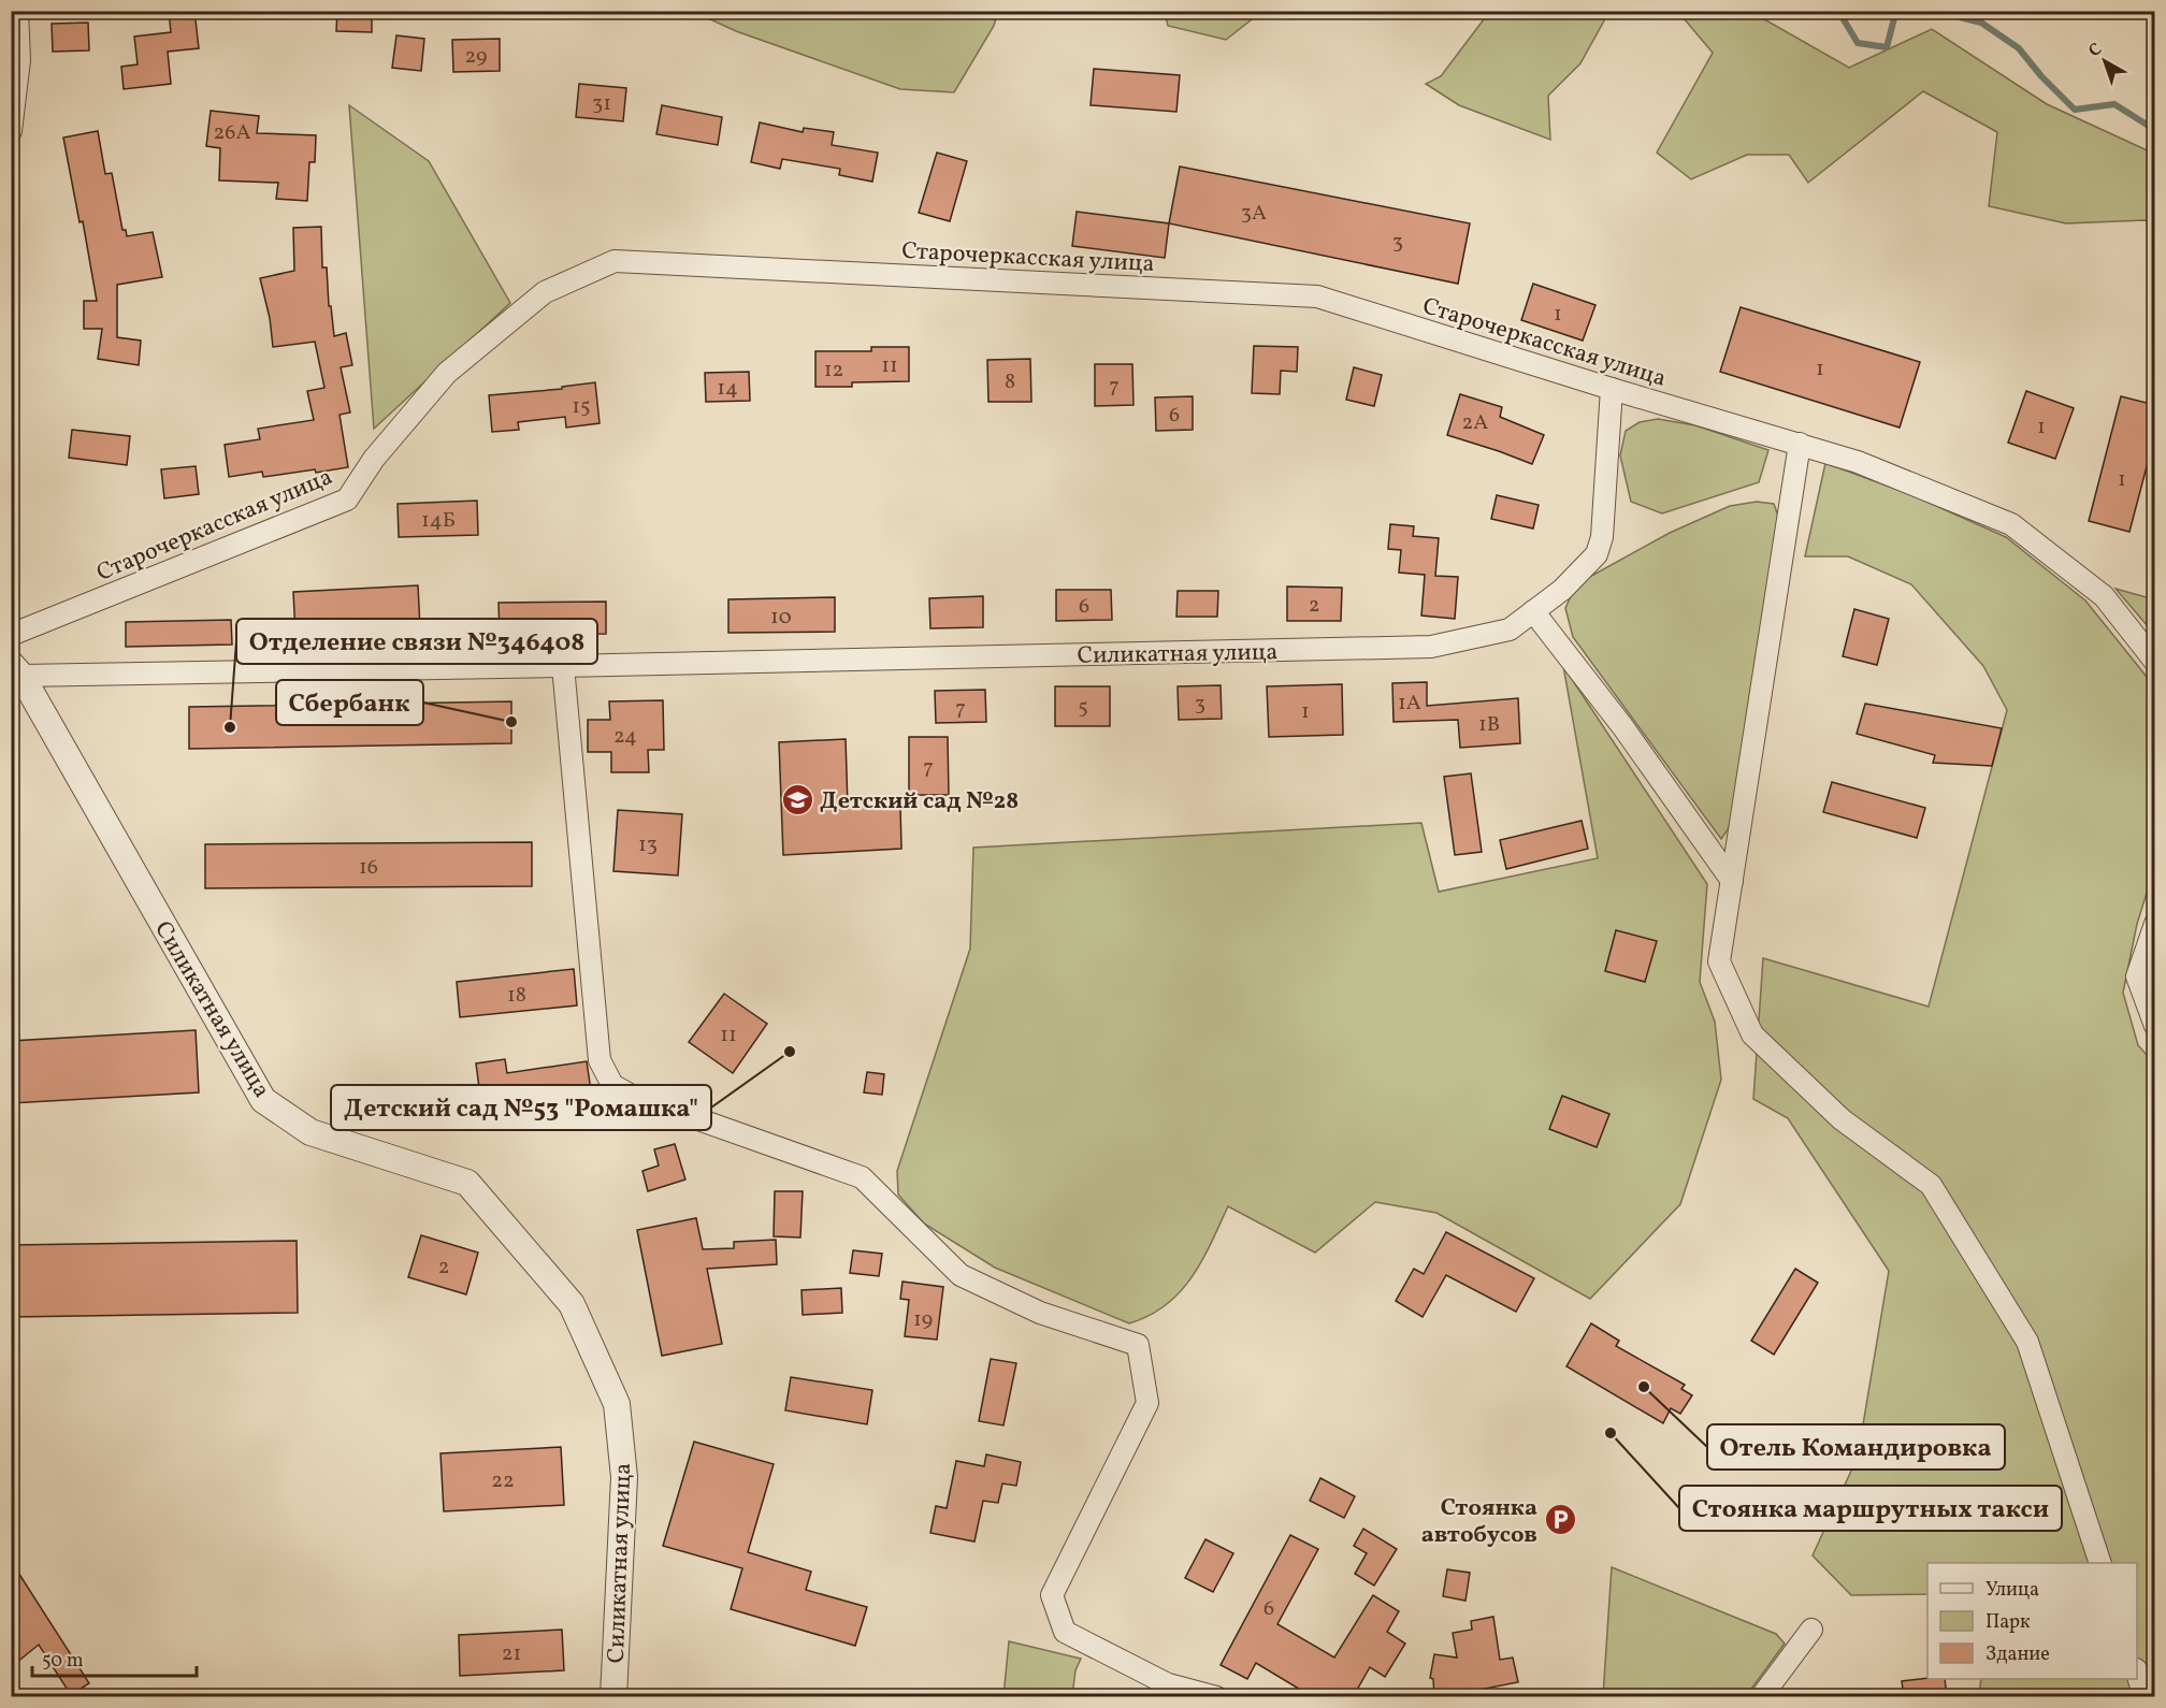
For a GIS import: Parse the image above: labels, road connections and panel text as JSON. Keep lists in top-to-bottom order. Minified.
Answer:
{"streets":{"street":["Старочеркасская улица","Силикатная улица"]},"crossings":[["Старочеркасская улица","Силикатная улица"]],"places":{"other":["Сбербанк","Отделение связи №346408","Детский сад №53 \"Ромашка\"","Отель Командировка","Стоянка маршрутных такси"],"school or university":["Детский сад №28"],"parking":["Стоянка автобусов"]},"house_numbers":["29","31","26А","3А","3","1","11","1","12","8","7","14","15","6","2А","1","1","14Б","2","6","10","1А","3","5","7","1","1В","24","7","13","16","18","11","2","19","22","6","21"],"legend":["Улица","Парк","Здание"],"scale_bar":"50 m","north":"top left"}
